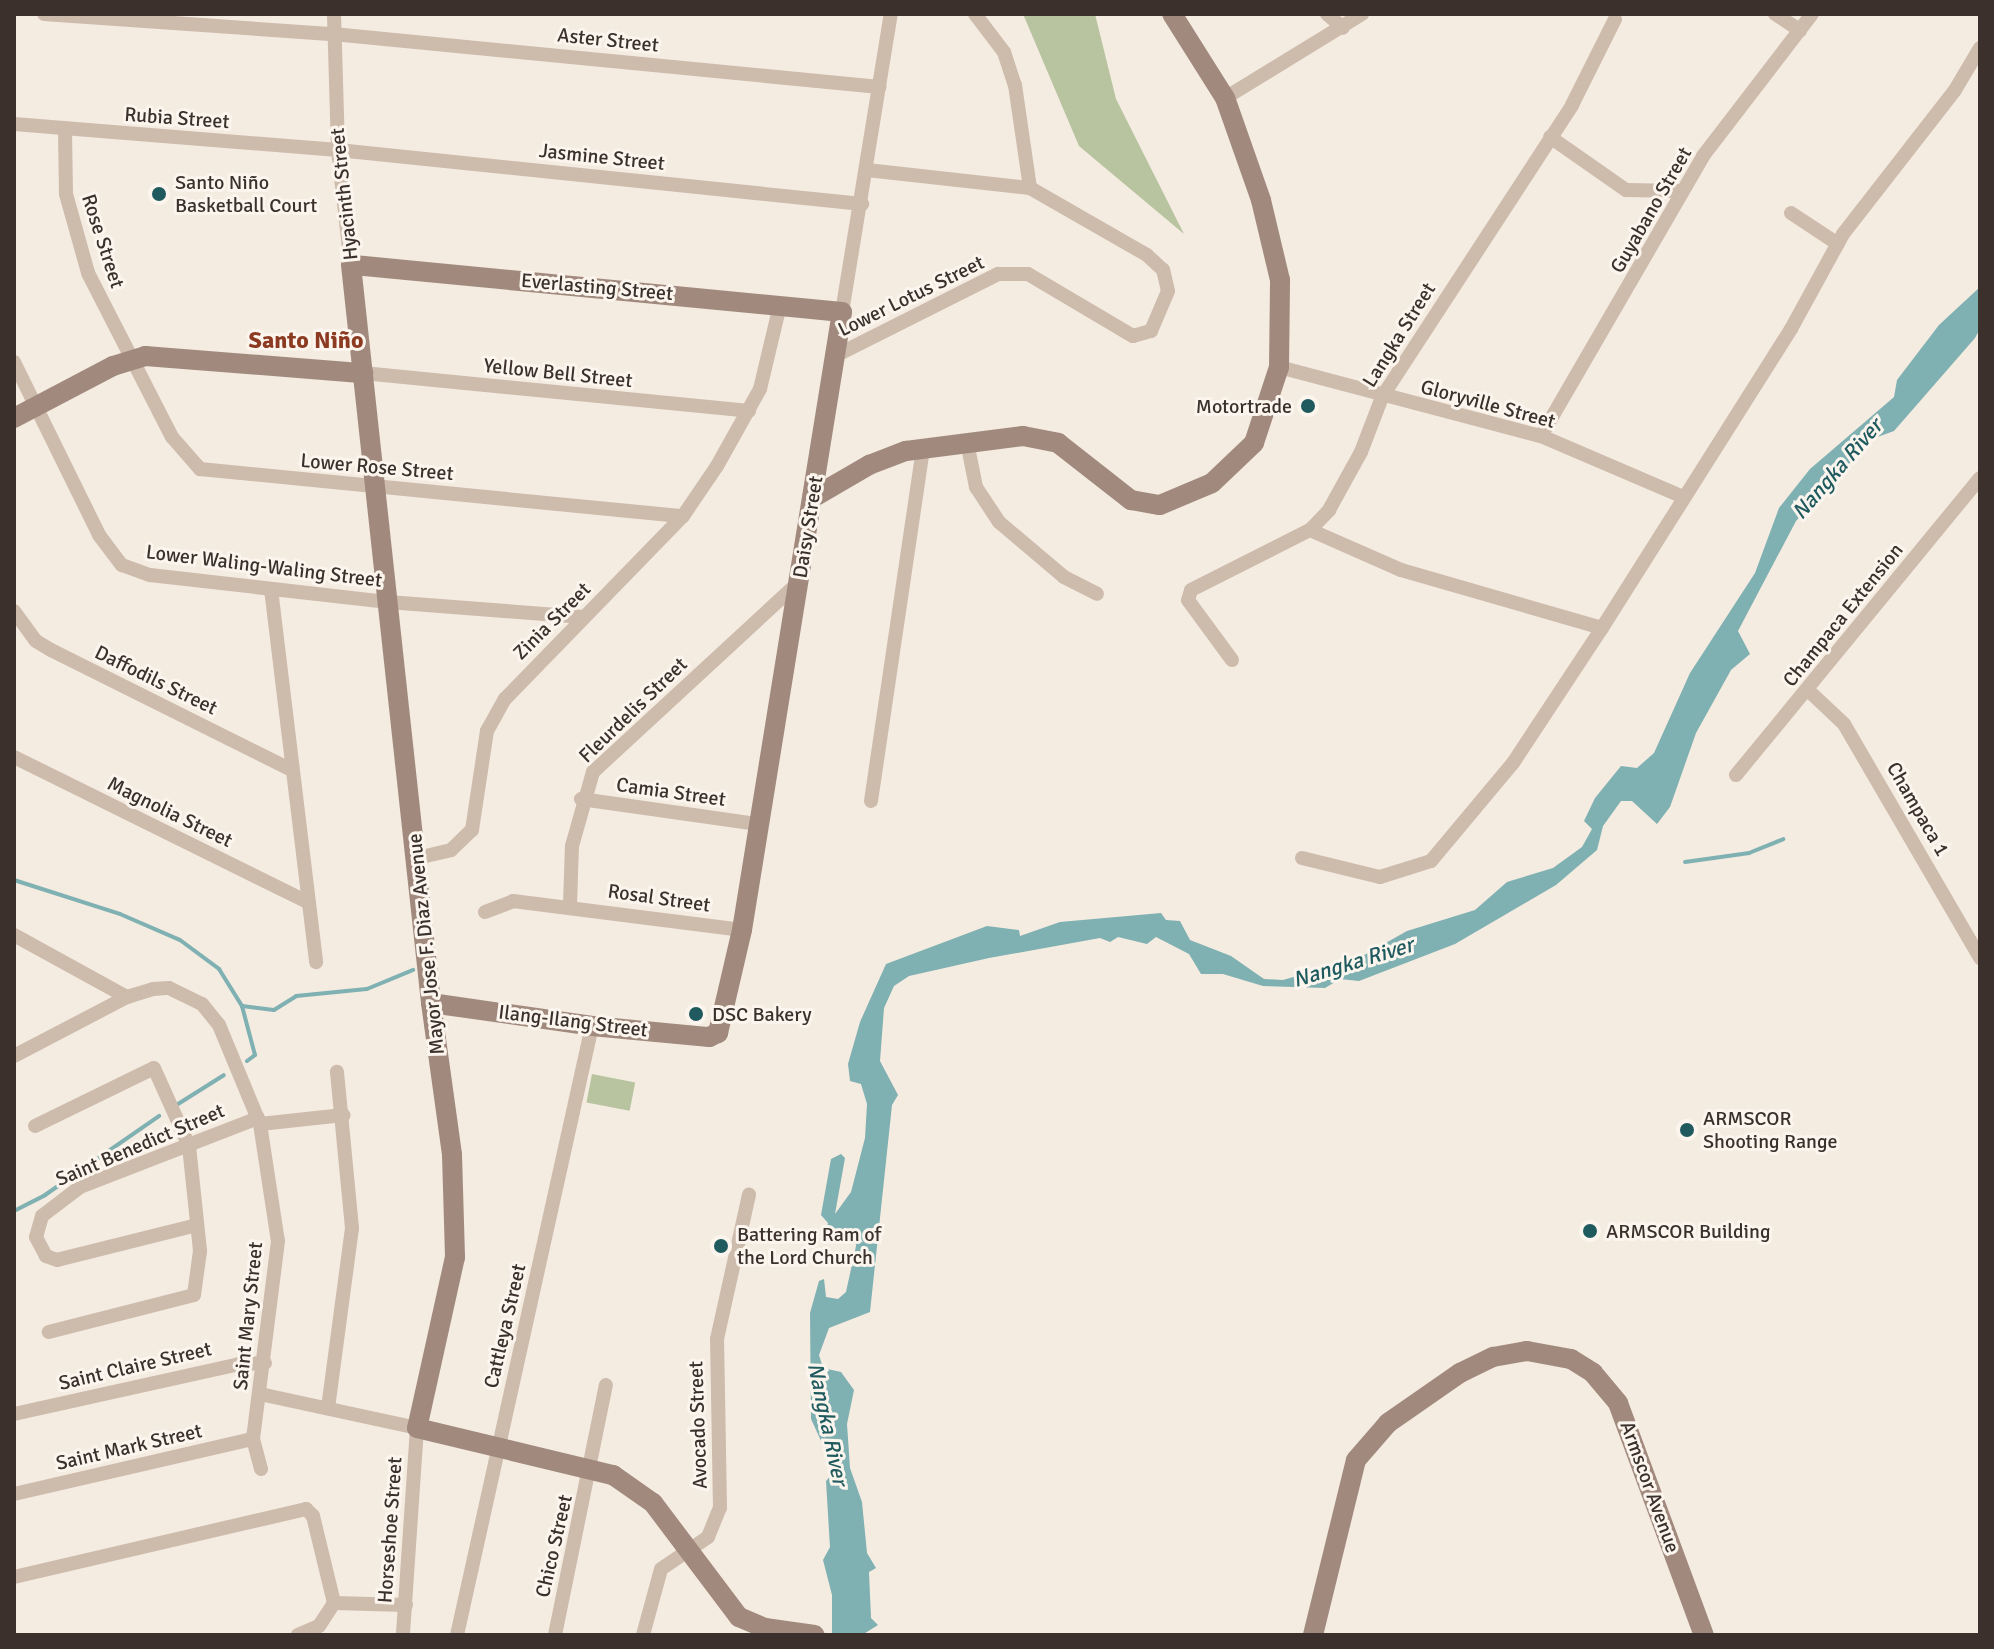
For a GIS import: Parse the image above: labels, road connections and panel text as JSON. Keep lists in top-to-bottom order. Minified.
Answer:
{"streets":{"main road":["Hyacinth Street","Everlasting Street","Daisy Street","Mayor Jose F. Diaz Avenue","Ilang-Ilang Street","Armscor Avenue"],"street":["Aster Street","Rubia Street","Jasmine Street","Guyabano Street","Rose Street","Lower Lotus Street","Langka Street","Yellow Bell Street","Gloryville Street","Lower Rose Street","Lower Waling-Waling Street","Champaca Extension","Zinia Street","Daffodils Street","Fleurdelis Street","Camia Street","Champaca 1","Magnolia Street","Rosal Street","Saint Benedict Street","Saint Mary Street","Cattleya Street","Saint Claire Street","Avocado Street","Saint Mark Street","Horseshoe Street","Chico Street"]},"crossings":[["Aster Street","Hyacinth Street"],["Aster Street","Daisy Street"],["Rubia Street","Jasmine Street"],["Rubia Street","Hyacinth Street"],["Rubia Street","Rose Street"],["Jasmine Street","Hyacinth Street"],["Jasmine Street","Daisy Street"],["Hyacinth Street","Everlasting Street"],["Hyacinth Street","Yellow Bell Street"],["Hyacinth Street","Mayor Jose F. Diaz Avenue"],["Guyabano Street","Gloryville Street"],["Rose Street","Lower Rose Street"],["Everlasting Street","Daisy Street"],["Everlasting Street","Zinia Street"],["Lower Lotus Street","Daisy Street"],["Langka Street","Gloryville Street"],["Yellow Bell Street","Zinia Street"],["Yellow Bell Street","Mayor Jose F. Diaz Avenue"],["Lower Rose Street","Zinia Street"],["Lower Rose Street","Mayor Jose F. Diaz Avenue"],["Daisy Street","Fleurdelis Street"],["Daisy Street","Camia Street"],["Daisy Street","Rosal Street"],["Daisy Street","Ilang-Ilang Street"],["Lower Waling-Waling Street","Zinia Street"],["Lower Waling-Waling Street","Mayor Jose F. Diaz Avenue"],["Champaca Extension","Champaca 1"],["Zinia Street","Mayor Jose F. Diaz Avenue"],["Fleurdelis Street","Camia Street"],["Fleurdelis Street","Rosal Street"],["Mayor Jose F. Diaz Avenue","Ilang-Ilang Street"],["Mayor Jose F. Diaz Avenue","Horseshoe Street"],["Ilang-Ilang Street","Cattleya Street"],["Saint Benedict Street","Saint Mary Street"],["Saint Mary Street","Saint Claire Street"],["Saint Mary Street","Saint Mark Street"]],"districts":["Santo Niño"],"water":["Nangka River"],"places":["Santo Niño Basketball Court","Motortrade","DSC Bakery","ARMSCOR Shooting Range","ARMSCOR Building","Battering Ram of the Lord Church"]}
